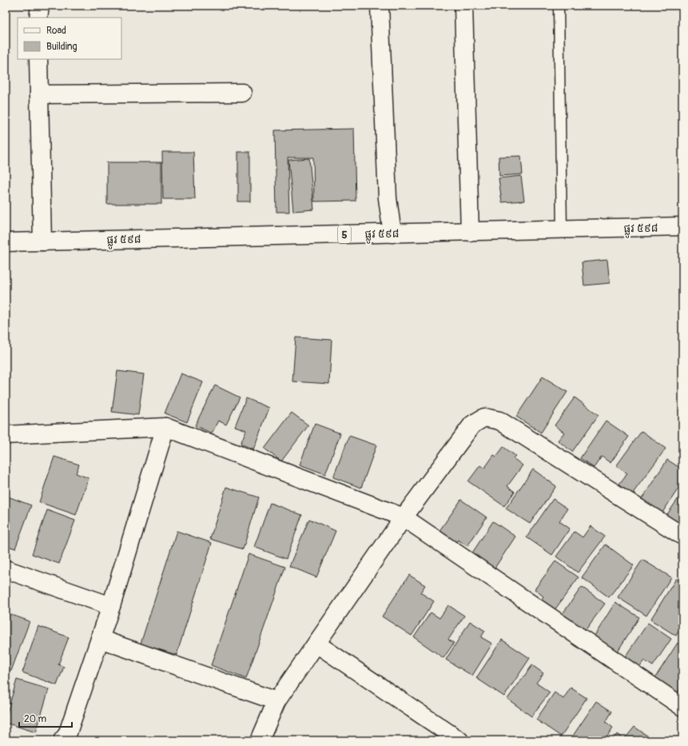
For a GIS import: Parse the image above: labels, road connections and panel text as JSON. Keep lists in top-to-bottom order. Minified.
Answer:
{"streets":{"street":["ផ្លូវ ៥៩៨","5"]},"legend":["Road","Building"],"scale_bar":"20 m"}
